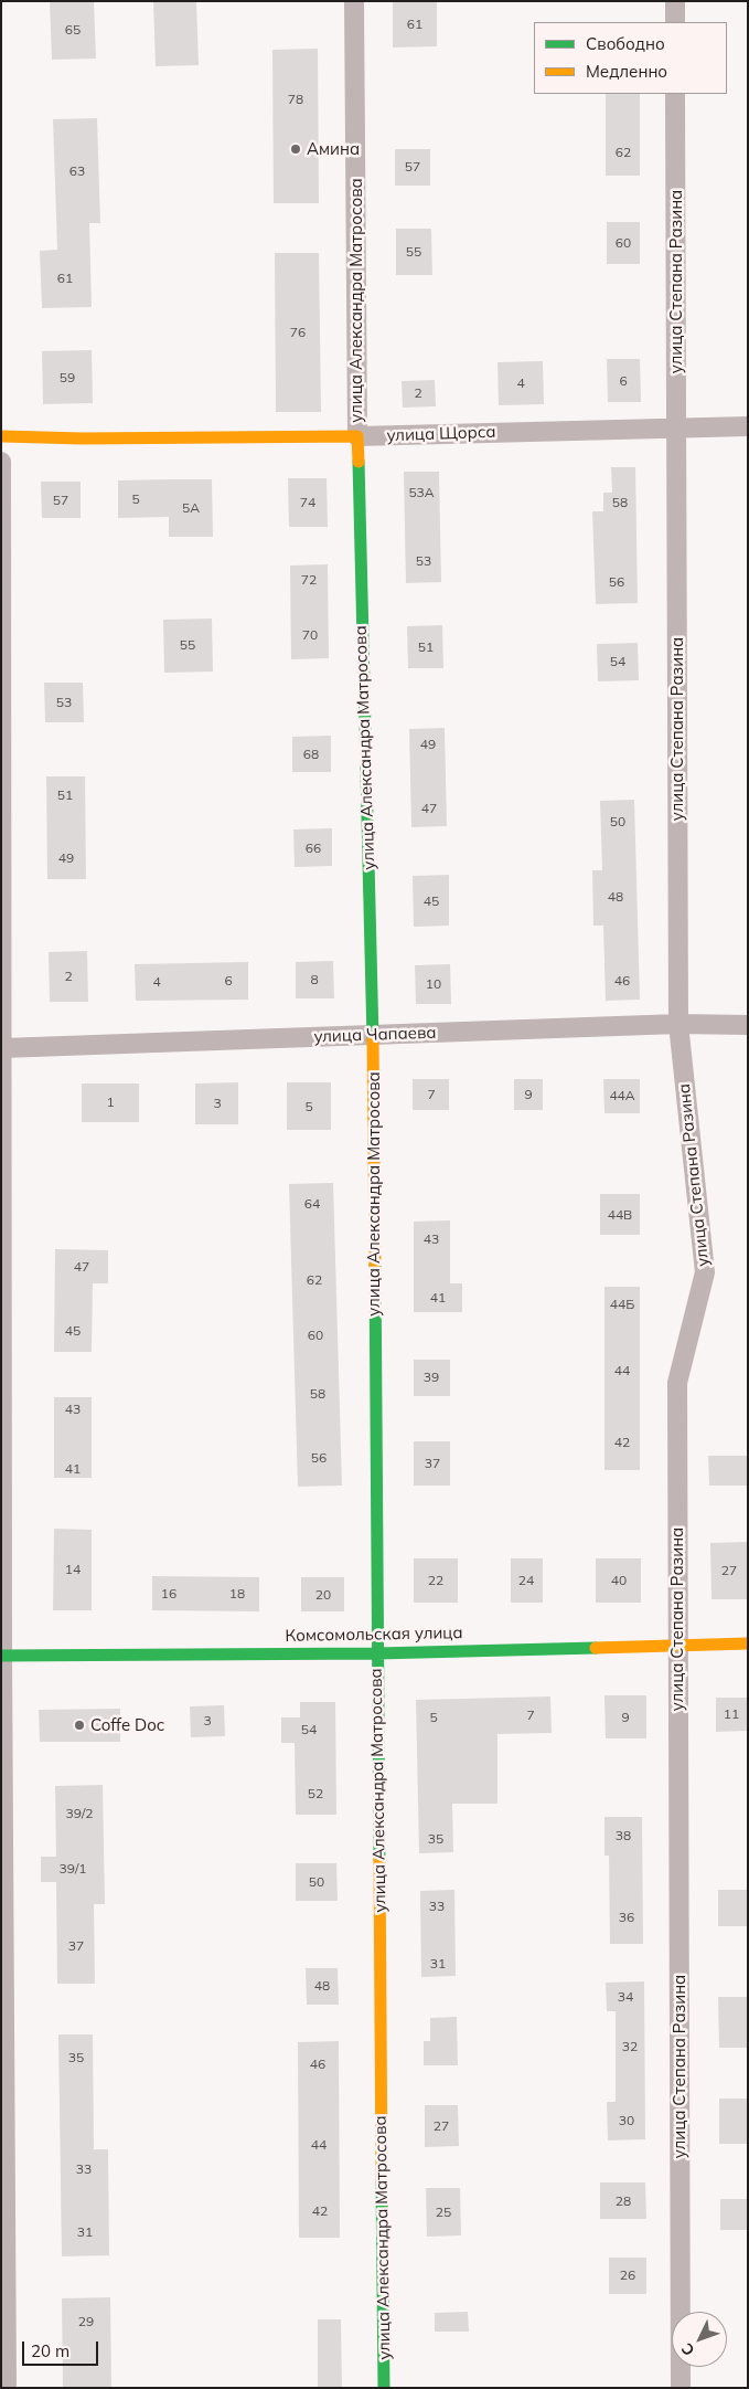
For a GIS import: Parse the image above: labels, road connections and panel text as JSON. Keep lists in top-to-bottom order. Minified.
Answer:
{"streets":{"street":["улица Степана Разина","улица Александра Матросова","улица Щорса","улица Чапаева","Комсомольская улица"]},"crossings":[["улица Степана Разина","улица Щорса"],["улица Степана Разина","улица Чапаева"],["улица Степана Разина","Комсомольская улица"],["улица Александра Матросова","улица Щорса"],["улица Александра Матросова","улица Чапаева"],["улица Александра Матросова","Комсомольская улица"]],"places":["Амина","Coffe Doc"],"house_numbers":["61","65","78","62","57","63","60","55","61","76","59","6","4","2","53А","5","57","74","58","5А","53","72","56","70","55","51","54","53","49","68","51","47","50","66","49","48","45","2","8","6","46","4","10","7","9","44А","1","3","5","64","44В","43","47","62","41","44Б","45","60","44","39","58","43","42","56","37","41","14","27","22","24","40","16","18","20","11","7","5","9","3","54","52","39/2","38","35","39/1","50","33","36","37","31","48","34","32","35","46","30","27","44","33","28","42","25","31","26","29"],"legend":["Свободно","Медленно"],"scale_bar":"20 m","north":"bottom left"}
